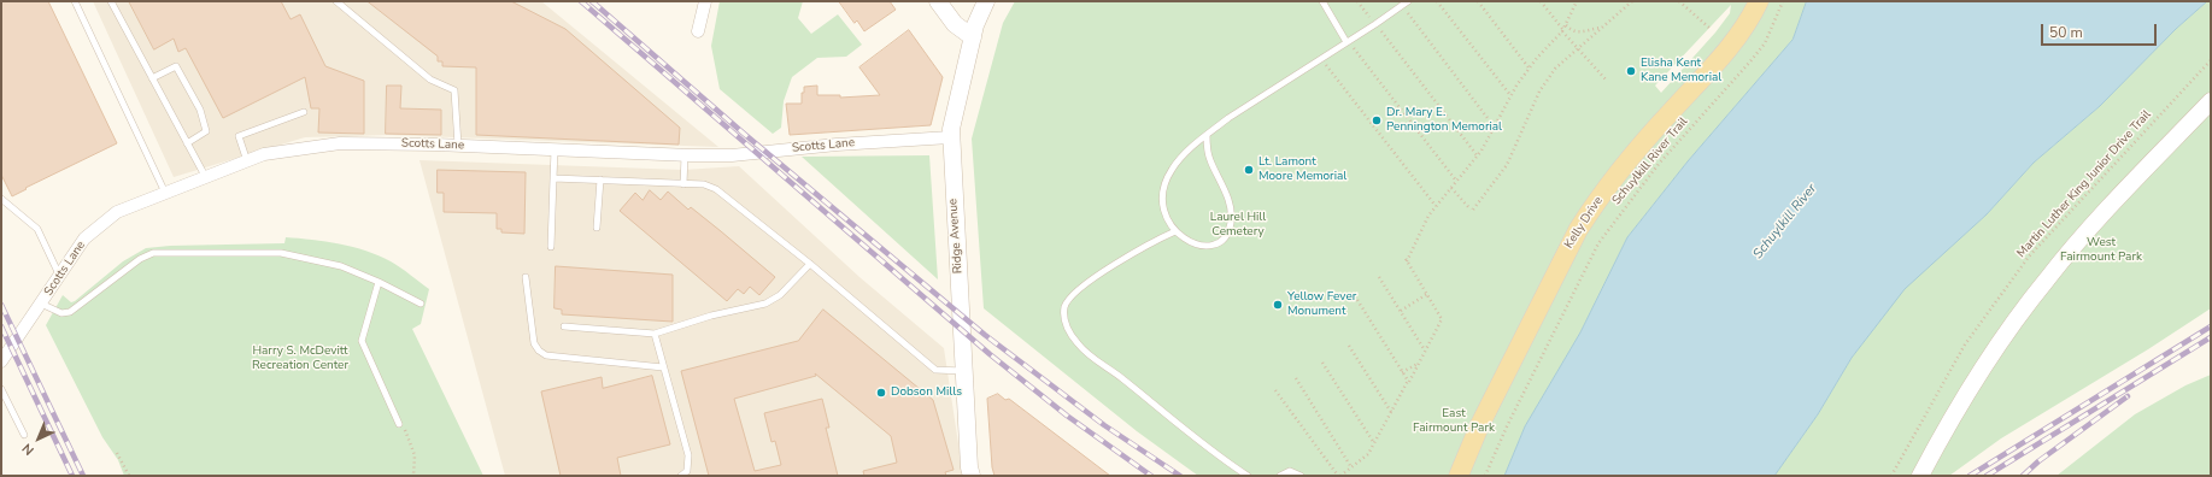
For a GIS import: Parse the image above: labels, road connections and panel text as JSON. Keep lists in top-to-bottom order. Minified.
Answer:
{"streets":{"main road":["Kelly Drive","Ridge Avenue"],"street":["Scotts Lane"],"path":["Schuylkill River Trail","Martin Luther King Junior Drive Trail"]},"crossings":[["Scotts Lane","Ridge Avenue"]],"water":["Schuylkill River"],"parks":["Laurel Hill Cemetery","West Fairmount Park","Harry S. McDevitt Recreation Center","East Fairmount Park"],"places":["Elisha Kent Kane Memorial","Dr. Mary E. Pennington Memorial","Lt. Lamont Moore Memorial","Yellow Fever Monument","Dobson Mills"],"scale_bar":"50 m","north":"bottom left"}
